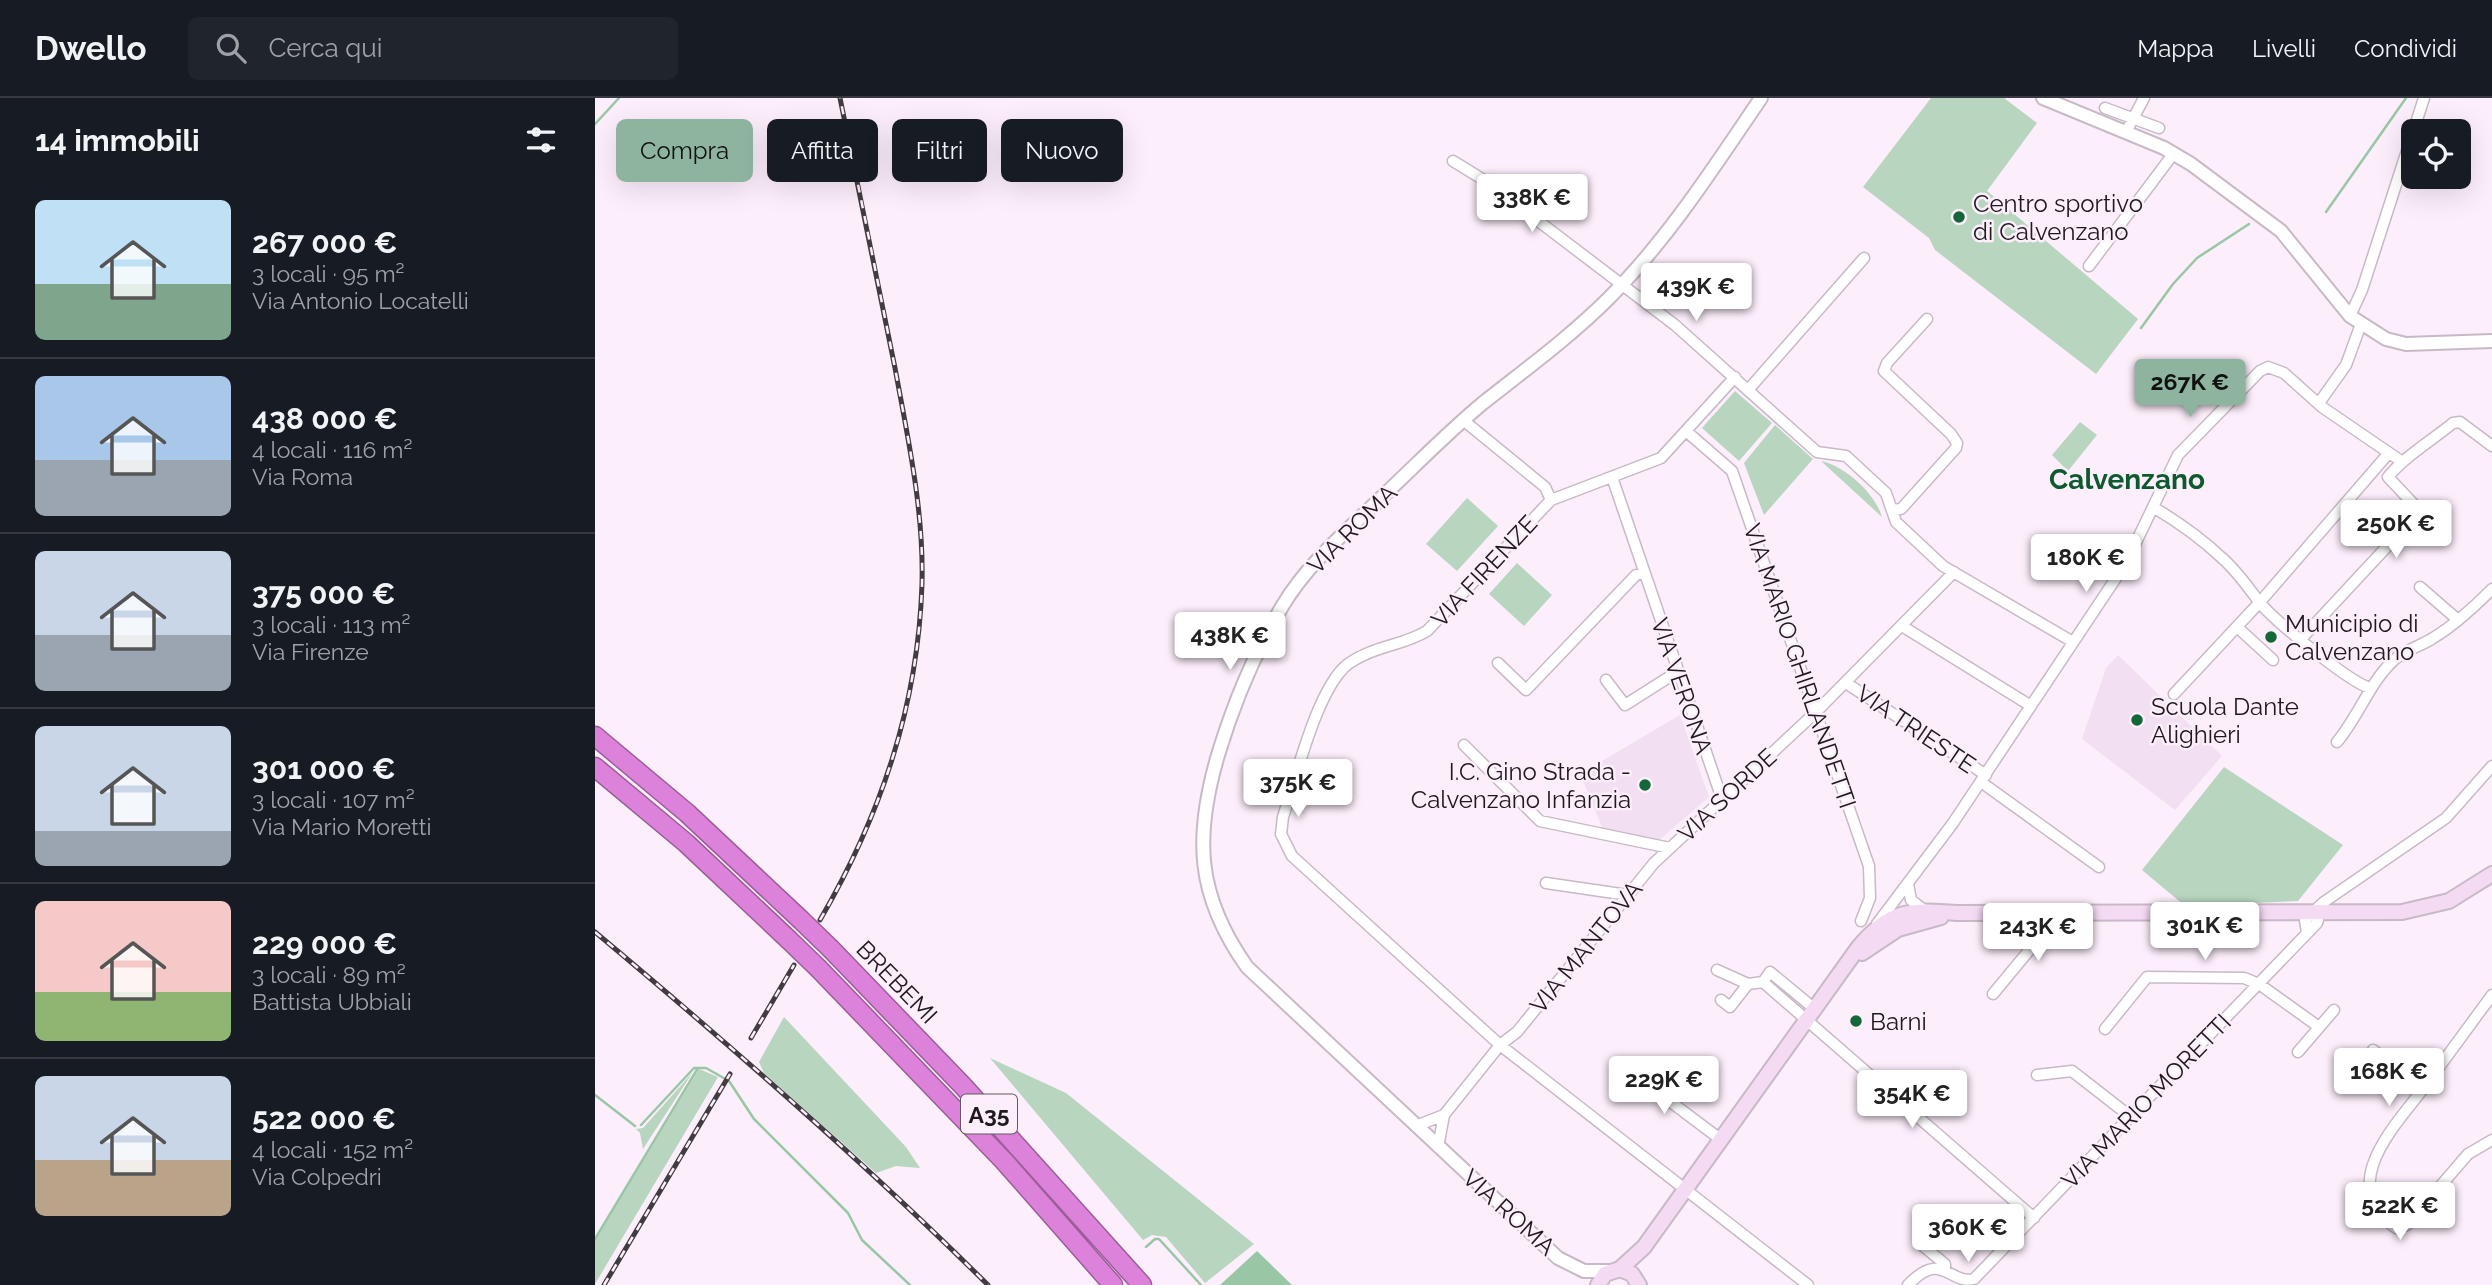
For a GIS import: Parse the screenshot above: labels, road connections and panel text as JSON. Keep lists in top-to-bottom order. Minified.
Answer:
{"streets":{"highway":["BREBEMI","A35"],"street":["VIA ROMA","VIA FIRENZE","VIA MARIO GHIRLANDETTI","VIA VERONA","VIA TRIESTE","VIA SORDE","VIA MANTOVA","VIA MARIO MORETTI"]},"crossings":[["VIA FIRENZE","VIA MARIO GHIRLANDETTI"],["VIA FIRENZE","VIA VERONA"],["VIA FIRENZE","VIA MANTOVA"],["VIA MARIO GHIRLANDETTI","VIA SORDE"],["VIA VERONA","VIA SORDE"],["VIA TRIESTE","VIA SORDE"],["VIA SORDE","VIA MANTOVA"]],"districts":["Calvenzano"],"places":["Centro sportivo di Calvenzano","Municipio di Calvenzano","Scuola Dante Alighieri","I.C. Gino Strada - Calvenzano Infanzia","Barni"],"page":{"header":"Dwello","search":"Cerca qui","nav":["Mappa","Livelli","Condividi"],"heading":"14 immobili","chip":["Compra","Affitta","Filtri","Nuovo"],"price":["338K €","439K €","267K €","250K €","180K €","438K €","375K €","301K €","243K €","168K €","229K €","354K €","522K €","360K €"],"list":[{"name":"267 000 €","note":"3 locali · 95 m² · Via Antonio Locatelli"},{"name":"438 000 €","note":"4 locali · 116 m² · Via Roma"},{"name":"375 000 €","note":"3 locali · 113 m² · Via Firenze"},{"name":"301 000 €","note":"3 locali · 107 m² · Via Mario Moretti"},{"name":"229 000 €","note":"3 locali · 89 m² · Battista Ubbiali"},{"name":"522 000 €","note":"4 locali · 152 m² · Via Colpedri"}]}}
